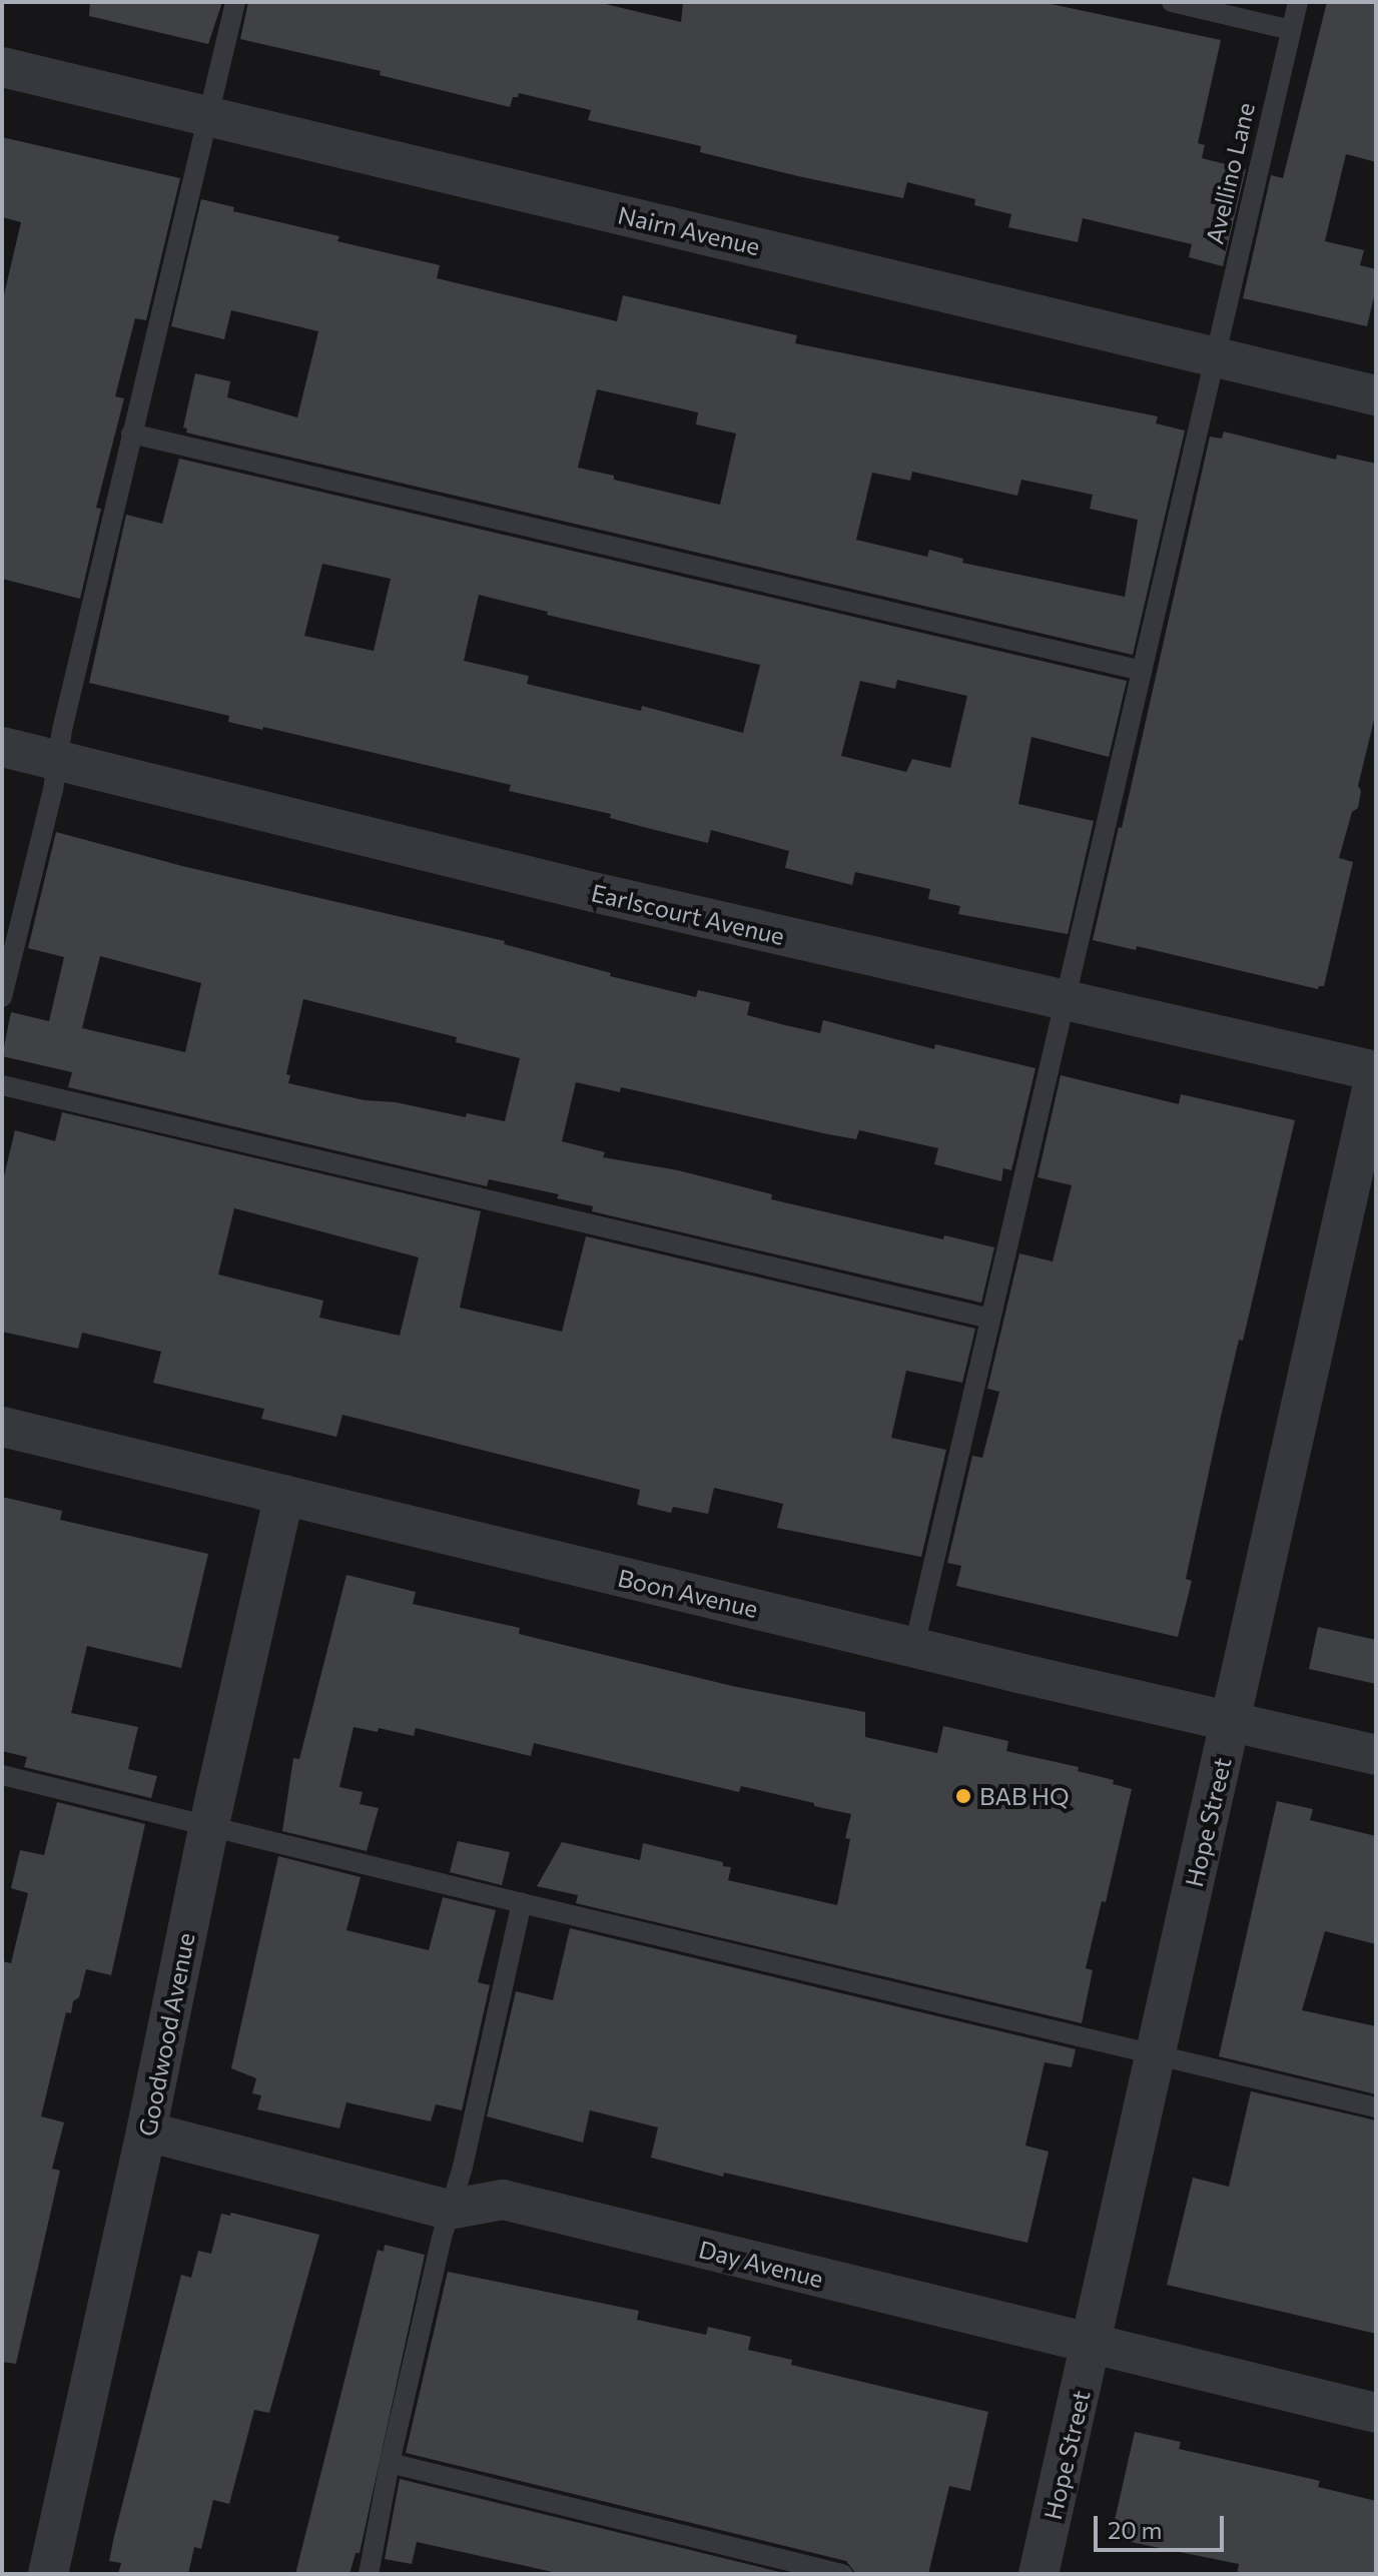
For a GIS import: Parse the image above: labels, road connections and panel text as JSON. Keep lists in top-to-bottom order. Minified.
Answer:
{"streets":{"street":["Nairn Avenue","Earlscourt Avenue","Boon Avenue","Hope Street","Goodwood Avenue","Day Avenue"],"lane":["Avellino Lane"]},"crossings":[["Avellino Lane","Nairn Avenue"],["Avellino Lane","Earlscourt Avenue"],["Avellino Lane","Boon Avenue"],["Earlscourt Avenue","Hope Street"],["Boon Avenue","Hope Street"],["Boon Avenue","Goodwood Avenue"],["Hope Street","Day Avenue"],["Goodwood Avenue","Day Avenue"]],"places":["BAB HQ"],"scale_bar":"20 m"}
